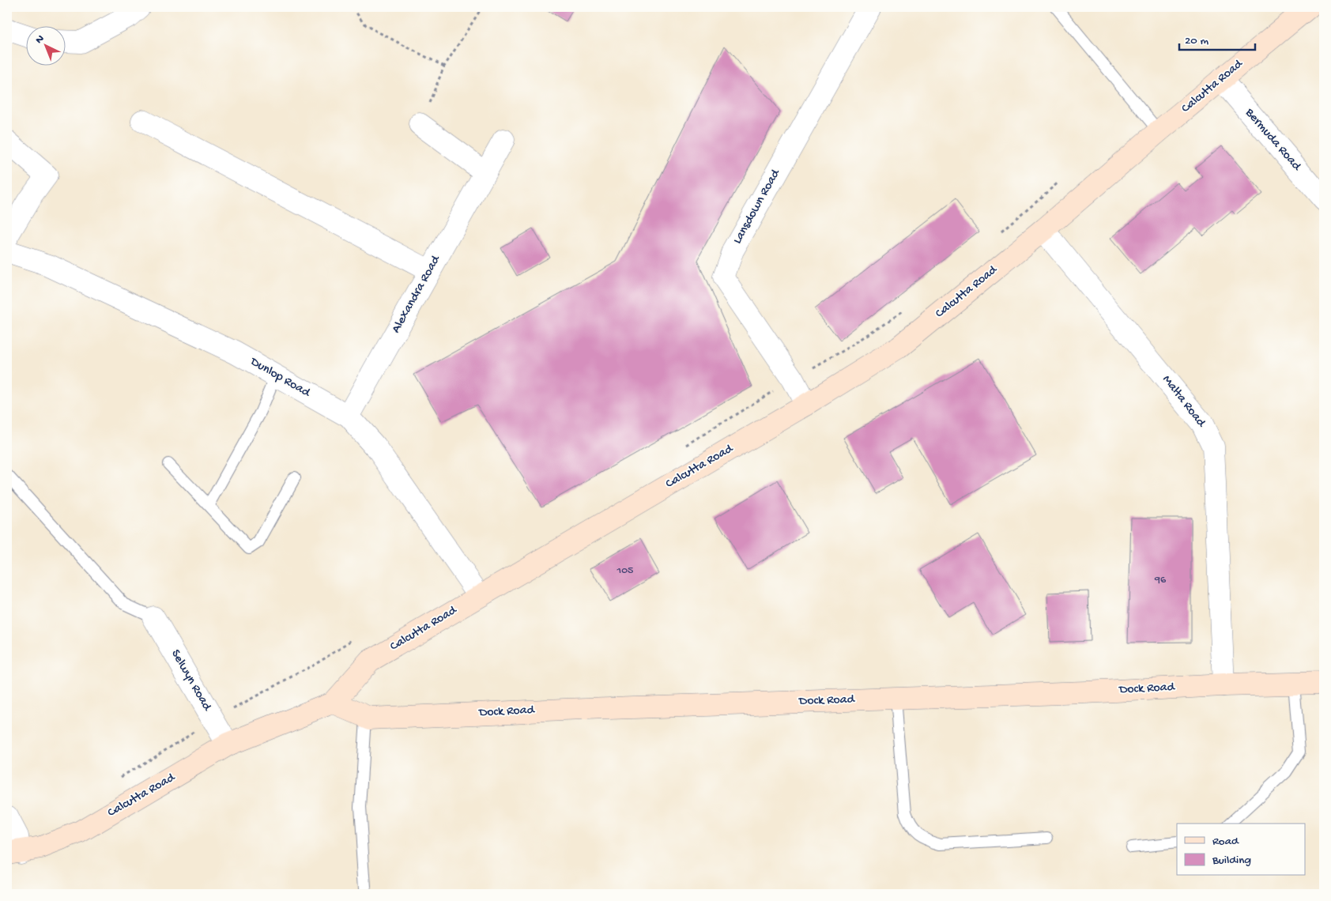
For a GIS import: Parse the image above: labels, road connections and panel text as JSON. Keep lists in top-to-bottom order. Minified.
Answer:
{"streets":{"street":["Calcutta Road","Bermuda Road","Lansdown Road","Alexandra Road","Dunlop Road","Malta Road","Selwyn Road","Dock Road"]},"crossings":[["Calcutta Road","Bermuda Road"],["Calcutta Road","Lansdown Road"],["Calcutta Road","Dunlop Road"],["Calcutta Road","Malta Road"],["Calcutta Road","Selwyn Road"],["Calcutta Road","Dock Road"],["Alexandra Road","Dunlop Road"],["Malta Road","Dock Road"]],"house_numbers":["105","96"],"legend":["Road","Building"],"scale_bar":"20 m","north":"top left"}
